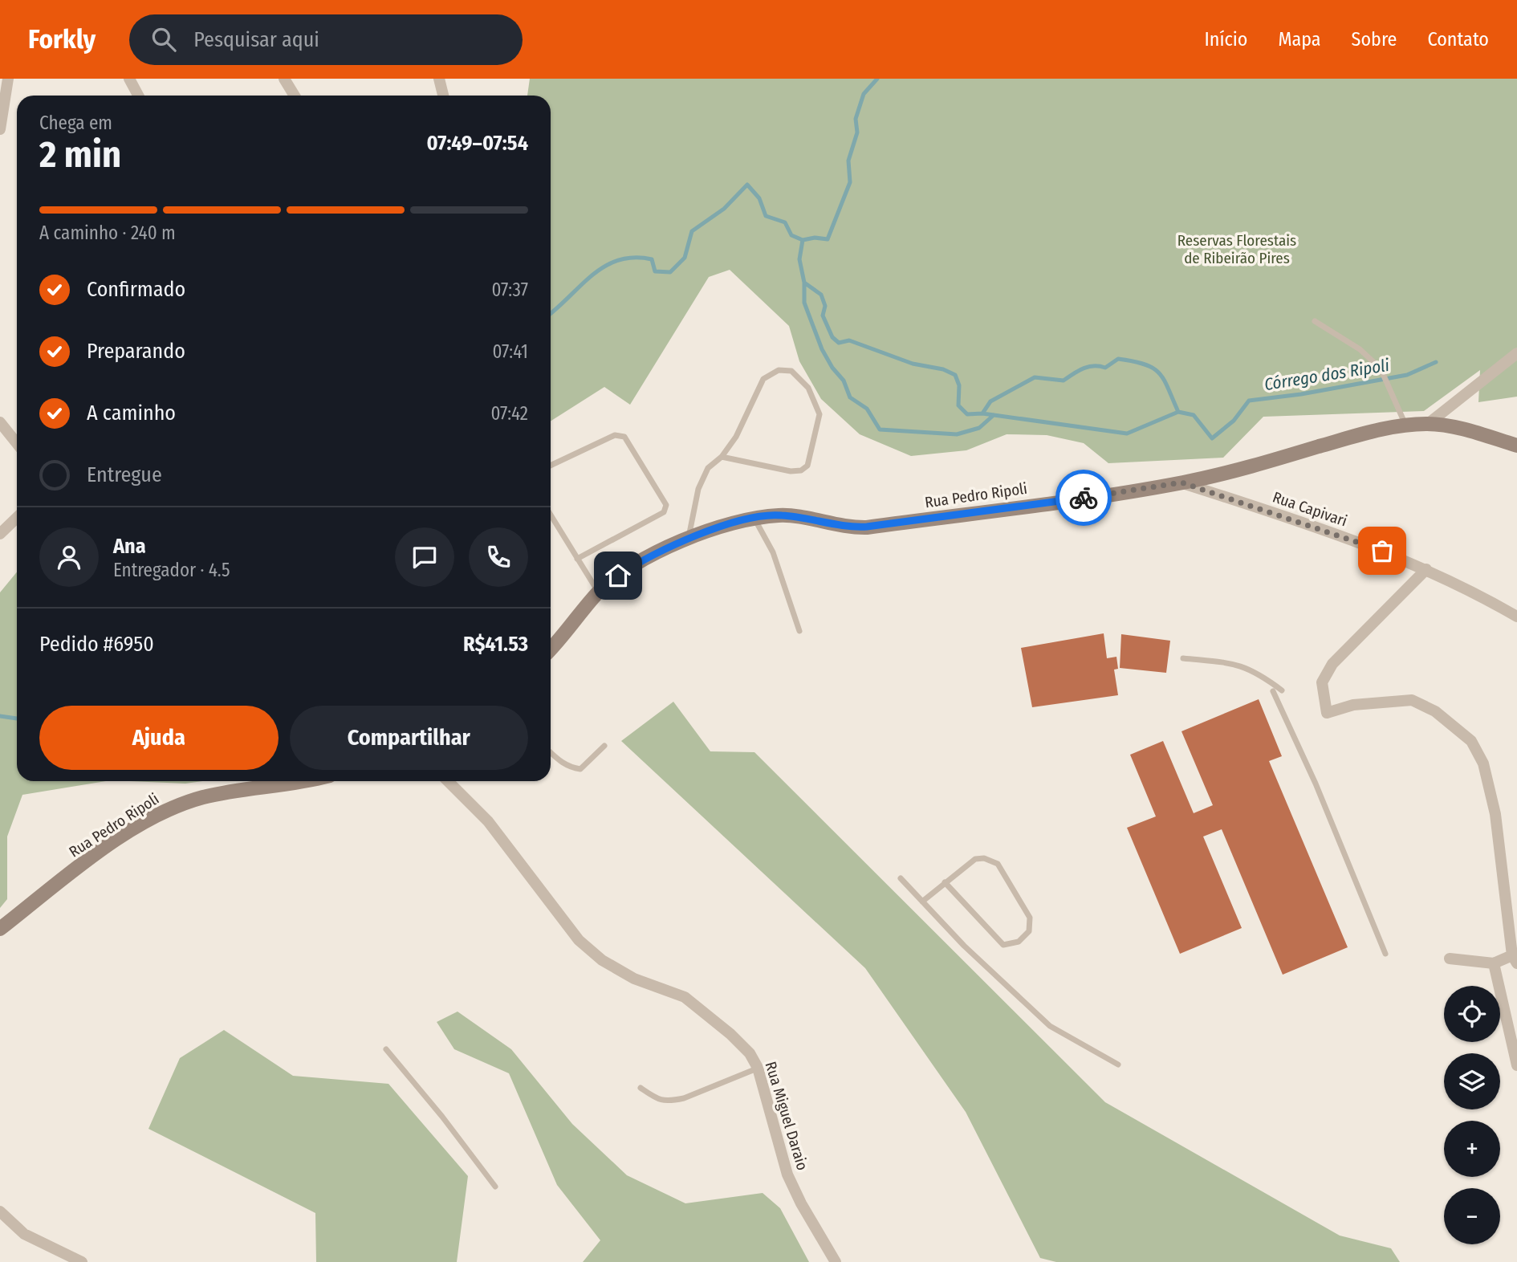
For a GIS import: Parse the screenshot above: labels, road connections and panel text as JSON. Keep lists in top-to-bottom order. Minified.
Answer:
{"streets":{"street":["Rua Pedro Ripoli","Rua Capivari","Rua Miguel Daraio"]},"crossings":[["Rua Pedro Ripoli","Rua Capivari"]],"water":["Córrego dos Ripoli"],"parks":["Reservas Florestais de Ribeirão Pires"],"page":{"header":"Forkly","search":"Pesquisar aqui","nav":["Início","Mapa","Sobre","Contato"],"heading":["2 min","Chega em","07:49–07:54"],"panel":["Ana","Entregador · 4.5","Pedido #6950","R$41.53"],"bar":"A caminho · 240 m","list":[["Confirmado","07:37"],["Preparando","07:41"],["A caminho","07:42"],"Entregue"],"buttons":["Ajuda","Compartilhar"],"map_buttons":["+","−"]}}
